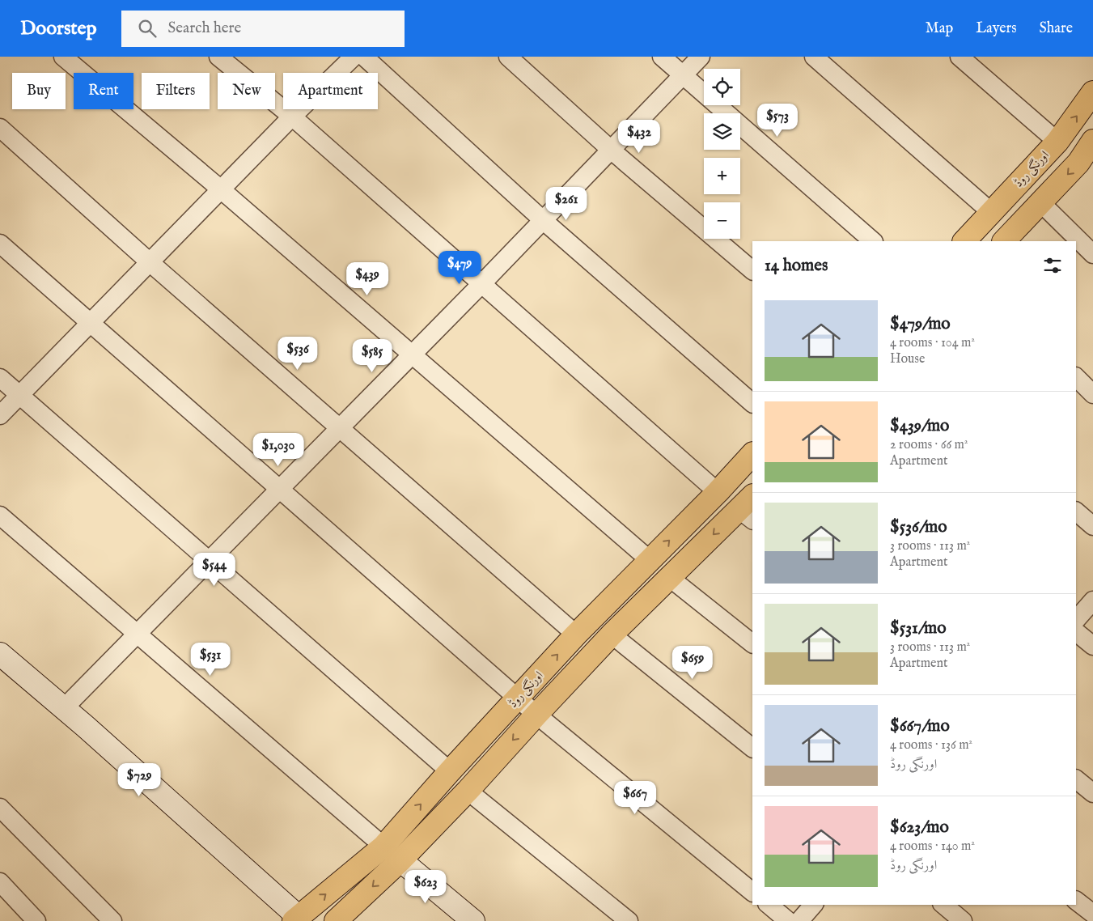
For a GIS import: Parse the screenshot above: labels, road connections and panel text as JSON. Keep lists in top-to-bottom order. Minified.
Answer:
{"streets":{"main road":["اورنگی روڈ"]},"page":{"header":"Doorstep","search":"Search here","nav":["Map","Layers","Share"],"map_buttons":["+","−"],"chip":["Buy","Rent","Filters","New","Apartment"],"price":["$573","$432","$261","$479","$439","$536","$585","$1,030","$544","$531","$659","$729","$667","$623"],"heading":"14 homes","list":[{"name":"$479/mo","note":"4 rooms · 104 m² · House"},{"name":"$439/mo","note":"2 rooms · 66 m² · Apartment"},{"name":"$536/mo","note":"3 rooms · 113 m² · Apartment"},{"name":"$531/mo","note":"3 rooms · 113 m² · Apartment"},{"name":"$667/mo","note":"4 rooms · 136 m² · اورنگی روڈ"},{"name":"$623/mo","note":"4 rooms · 140 m² · اورنگی روڈ"}]}}
